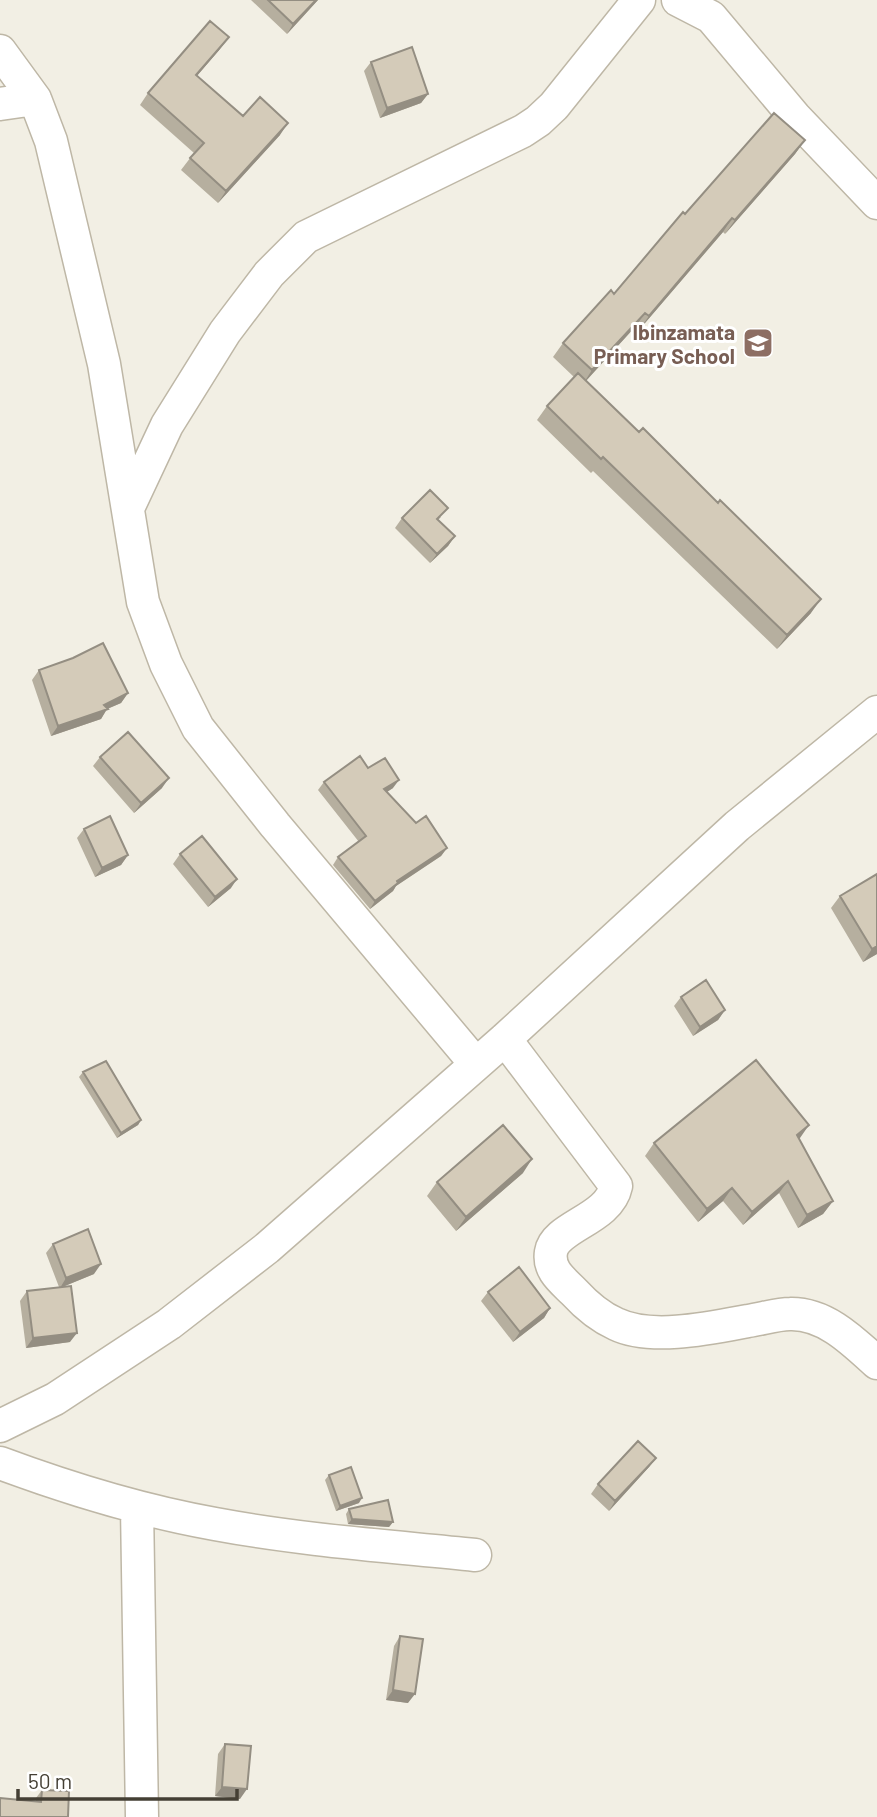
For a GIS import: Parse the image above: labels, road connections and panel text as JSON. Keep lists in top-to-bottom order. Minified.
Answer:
{"places":{"school or university":["Ibinzamata Primary School"]},"scale_bar":"50 m"}
